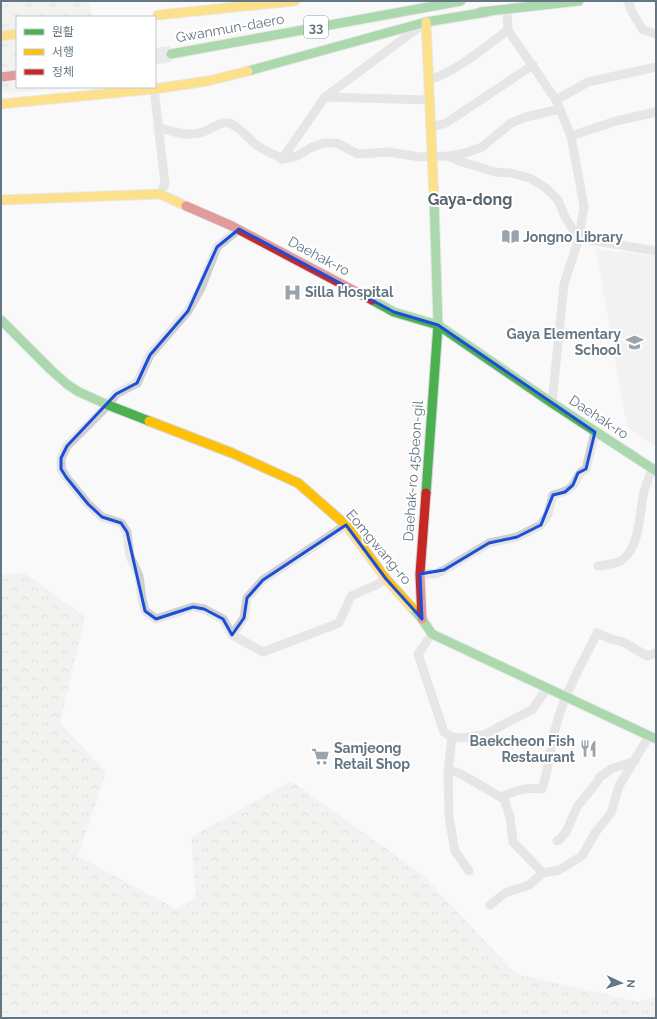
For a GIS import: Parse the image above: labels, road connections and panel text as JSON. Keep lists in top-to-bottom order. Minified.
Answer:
{"streets":{"main road":["33","Gwanmun-daero","Daehak-ro","Daehak-ro 45beon-gil","Eomgwang-ro"]},"crossings":[["Daehak-ro","Daehak-ro 45beon-gil"],["Daehak-ro 45beon-gil","Eomgwang-ro"]],"districts":["Gaya-dong"],"places":{"library":["Jongno Library"],"hospital":["Silla Hospital"],"school or university":["Gaya Elementary School"],"restaurant":["Baekcheon Fish Restaurant"],"supermarket":["Samjeong Retail Shop"]},"legend":["원활","서행","정체"],"north":"right"}
